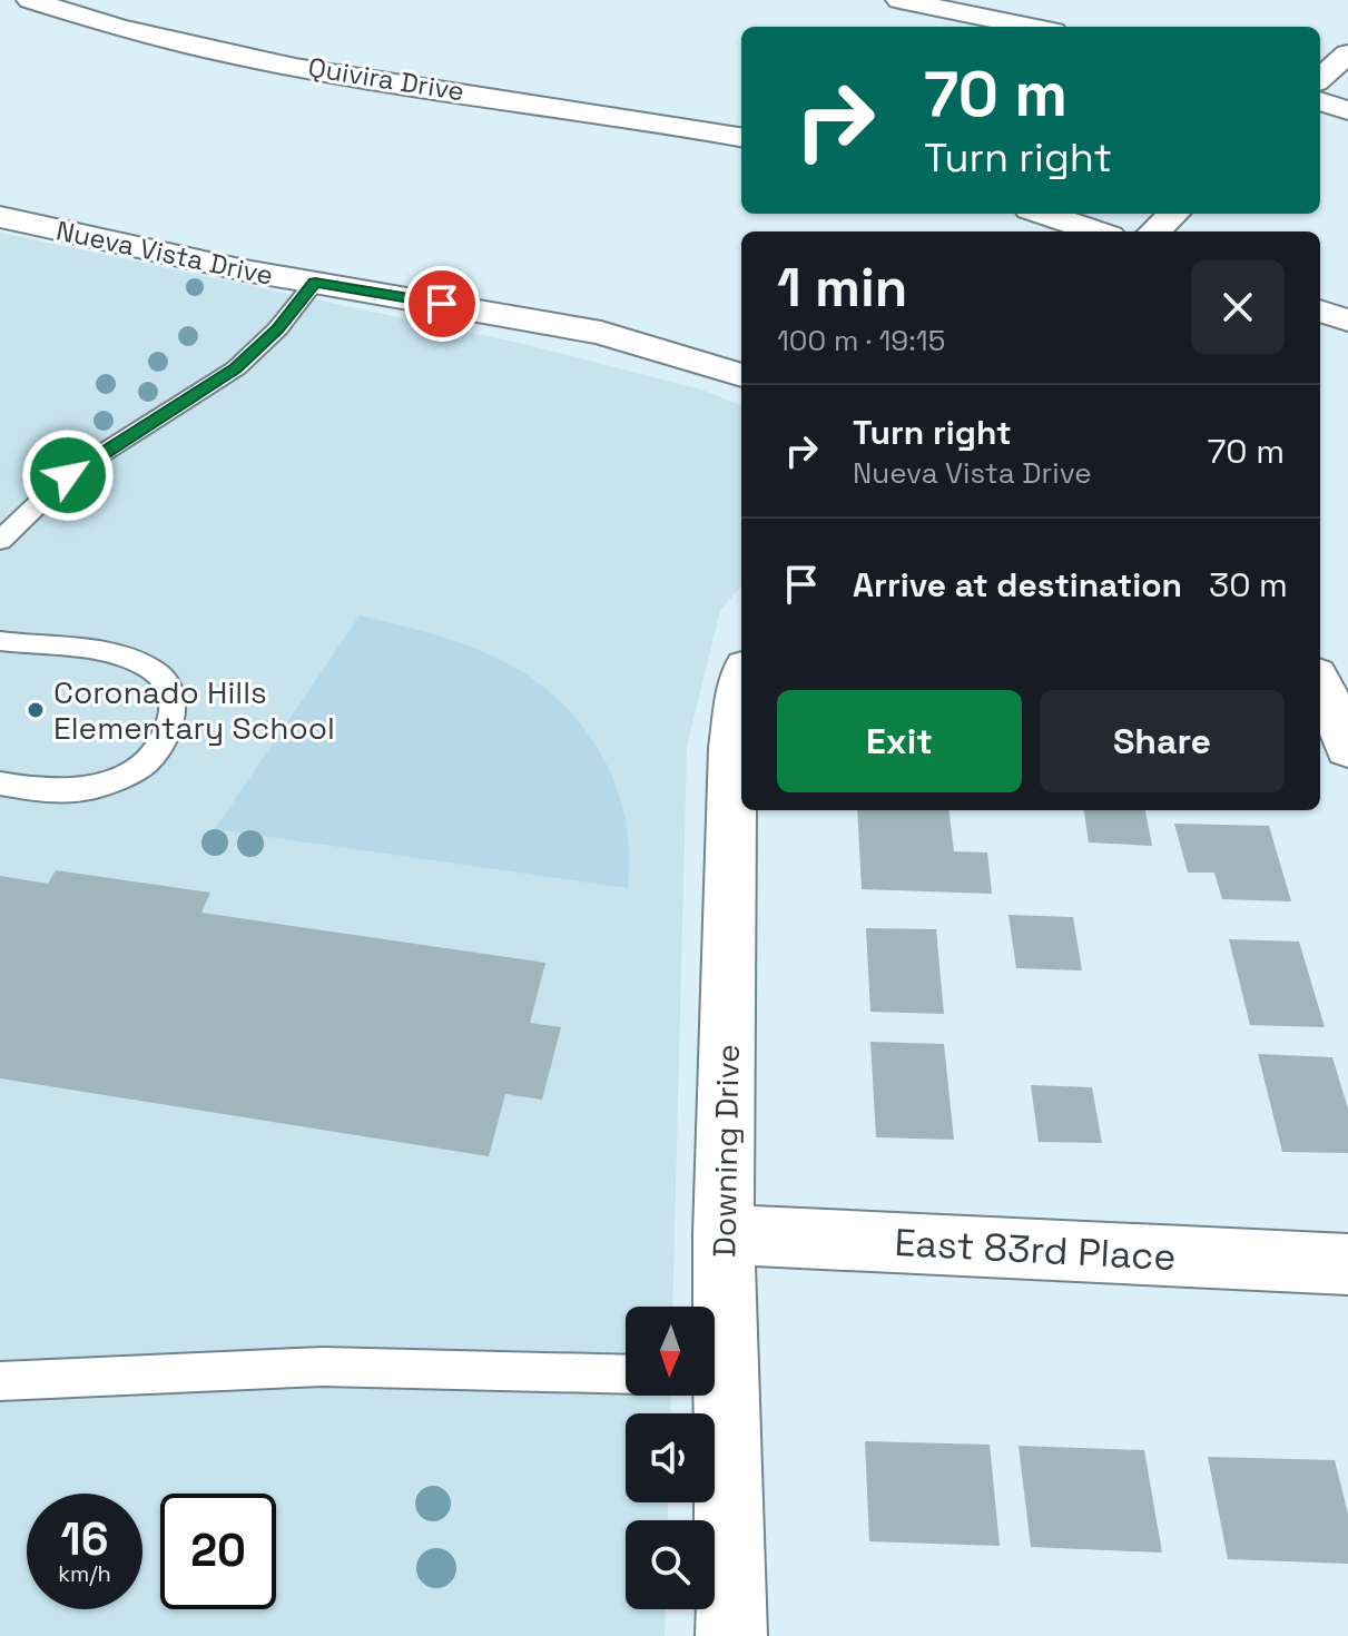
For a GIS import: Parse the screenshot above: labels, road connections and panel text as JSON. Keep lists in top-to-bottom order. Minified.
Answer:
{"streets":{"street":["Quivira Drive","Nueva Vista Drive","Downing Drive","East 83rd Place"]},"crossings":[["Downing Drive","East 83rd Place"]],"places":["Coronado Hills Elementary School"],"north":"bottom","page":{"turn":["70 m","Turn right"],"heading":["1 min","100 m · 19:15"],"list":[{"name":"Turn right","note":"Nueva Vista Drive","value":"70 m"},{"name":"Arrive at destination","value":"30 m"}],"buttons":["Exit","Share"],"speed":"16 km/h","limit":"20"}}
